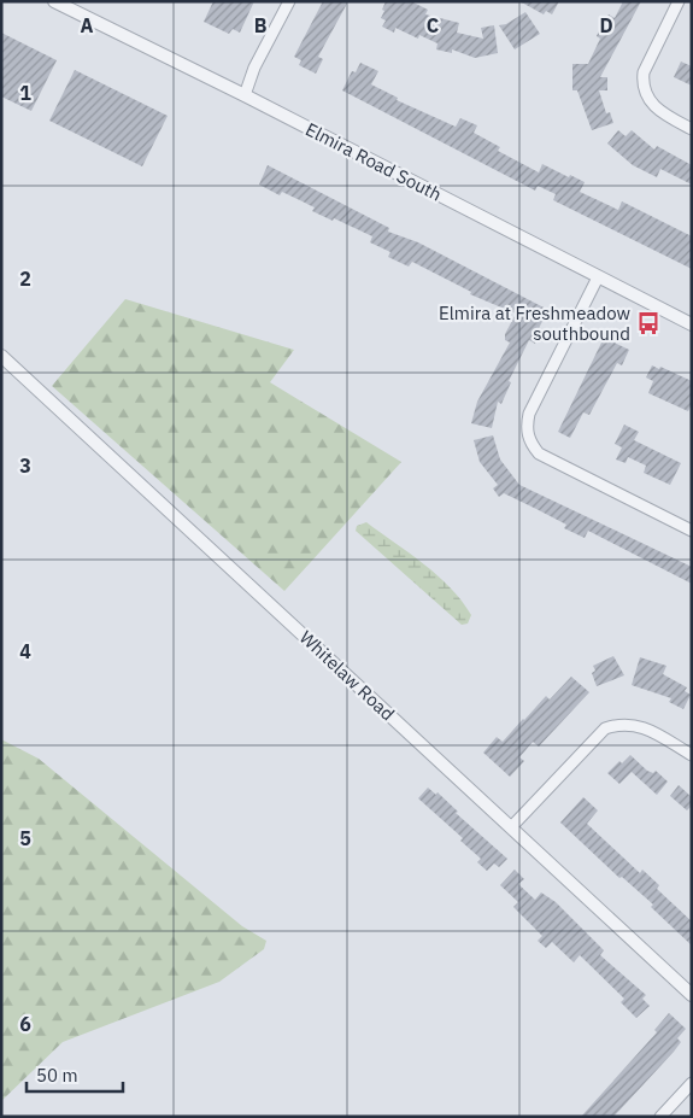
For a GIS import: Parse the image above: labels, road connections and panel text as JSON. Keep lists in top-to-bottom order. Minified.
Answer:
{"streets":{"street":["Elmira Road South","Whitelaw Road"]},"places":{"bus stop":["Elmira at Freshmeadow southbound"]},"scale_bar":"50 m","grid":{"columns":["A","B","C","D"],"rows":["1","2","3","4","5","6"]}}
